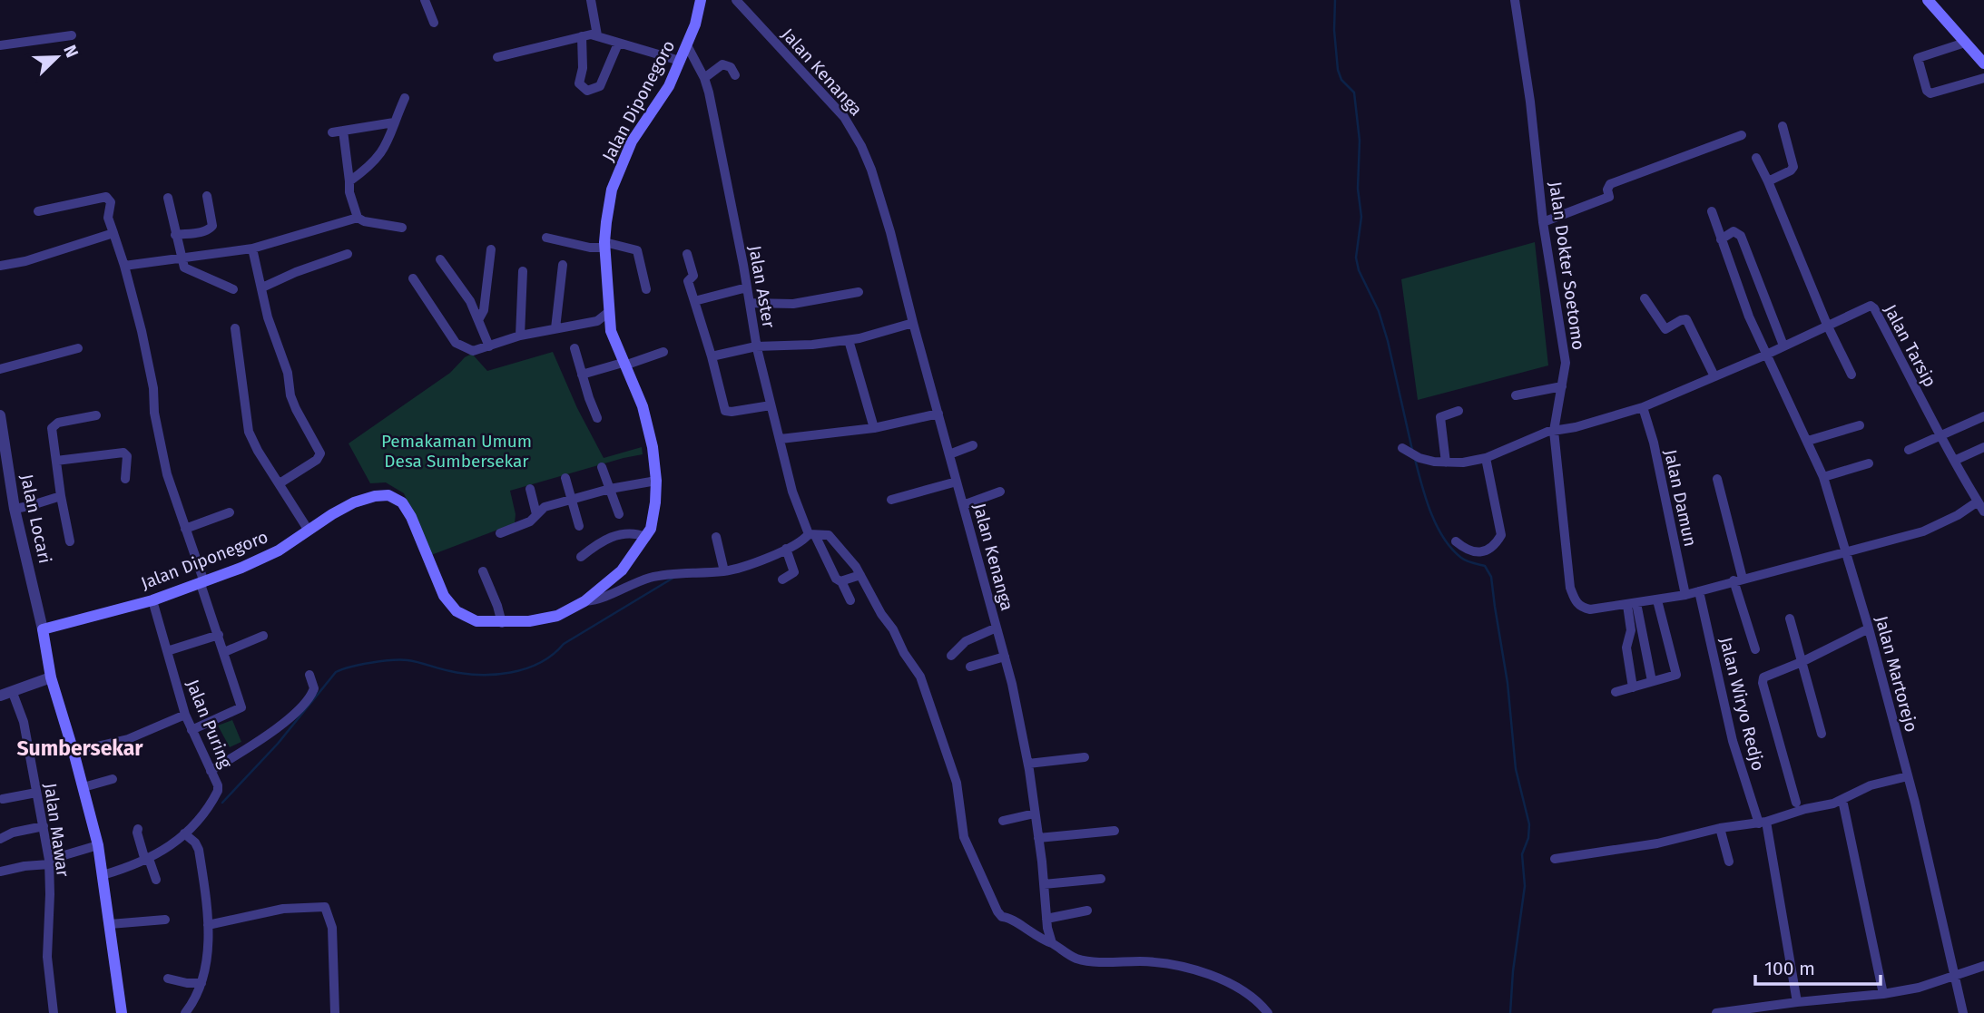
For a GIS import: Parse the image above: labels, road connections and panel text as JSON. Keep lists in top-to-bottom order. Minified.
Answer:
{"streets":{"main road":["Jalan Diponegoro"],"street":["Jalan Kenanga","Jalan Dokter Soetomo","Jalan Aster","Jalan Tarsip","Jalan Damun","Jalan Locari","Jalan Martorejo","Jalan Wiryo Redjo","Jalan Puring","Jalan Mawar"]},"crossings":[["Jalan Diponegoro","Jalan Aster"],["Jalan Diponegoro","Jalan Locari"],["Jalan Diponegoro","Jalan Puring"],["Jalan Dokter Soetomo","Jalan Tarsip"],["Jalan Tarsip","Jalan Damun"],["Jalan Tarsip","Jalan Martorejo"]],"districts":["Sumbersekar"],"parks":["Pemakaman Umum Desa Sumbersekar"],"scale_bar":"100 m","north":"top right"}
